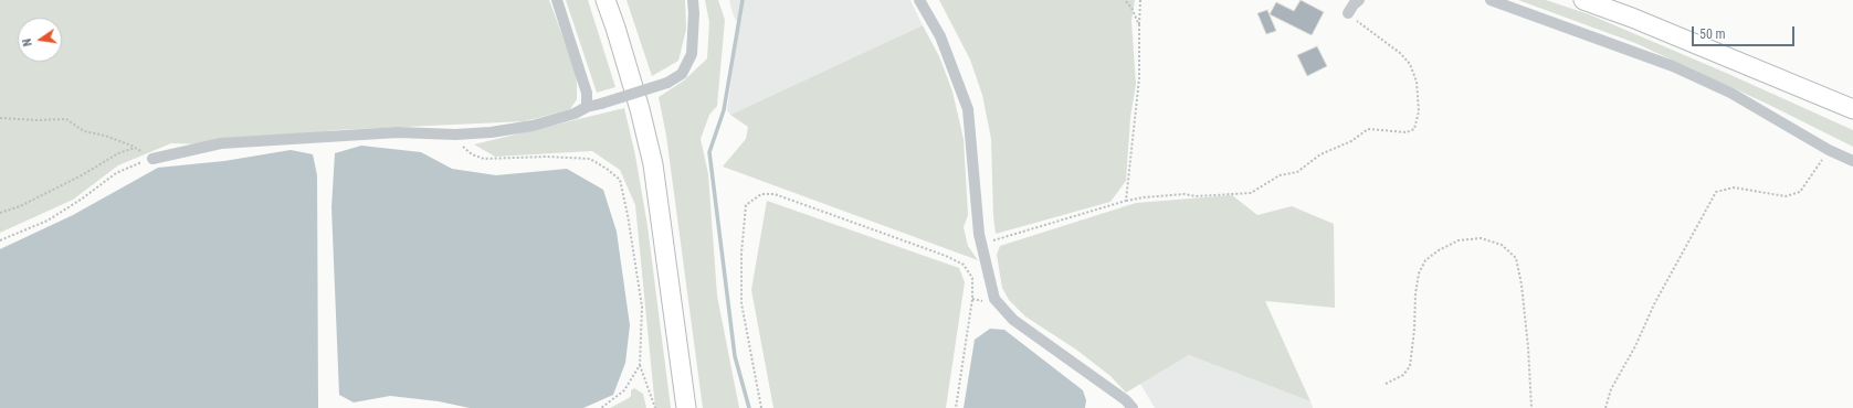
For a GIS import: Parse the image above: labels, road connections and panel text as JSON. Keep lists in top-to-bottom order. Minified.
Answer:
{"scale_bar":"50 m","north":"left"}
